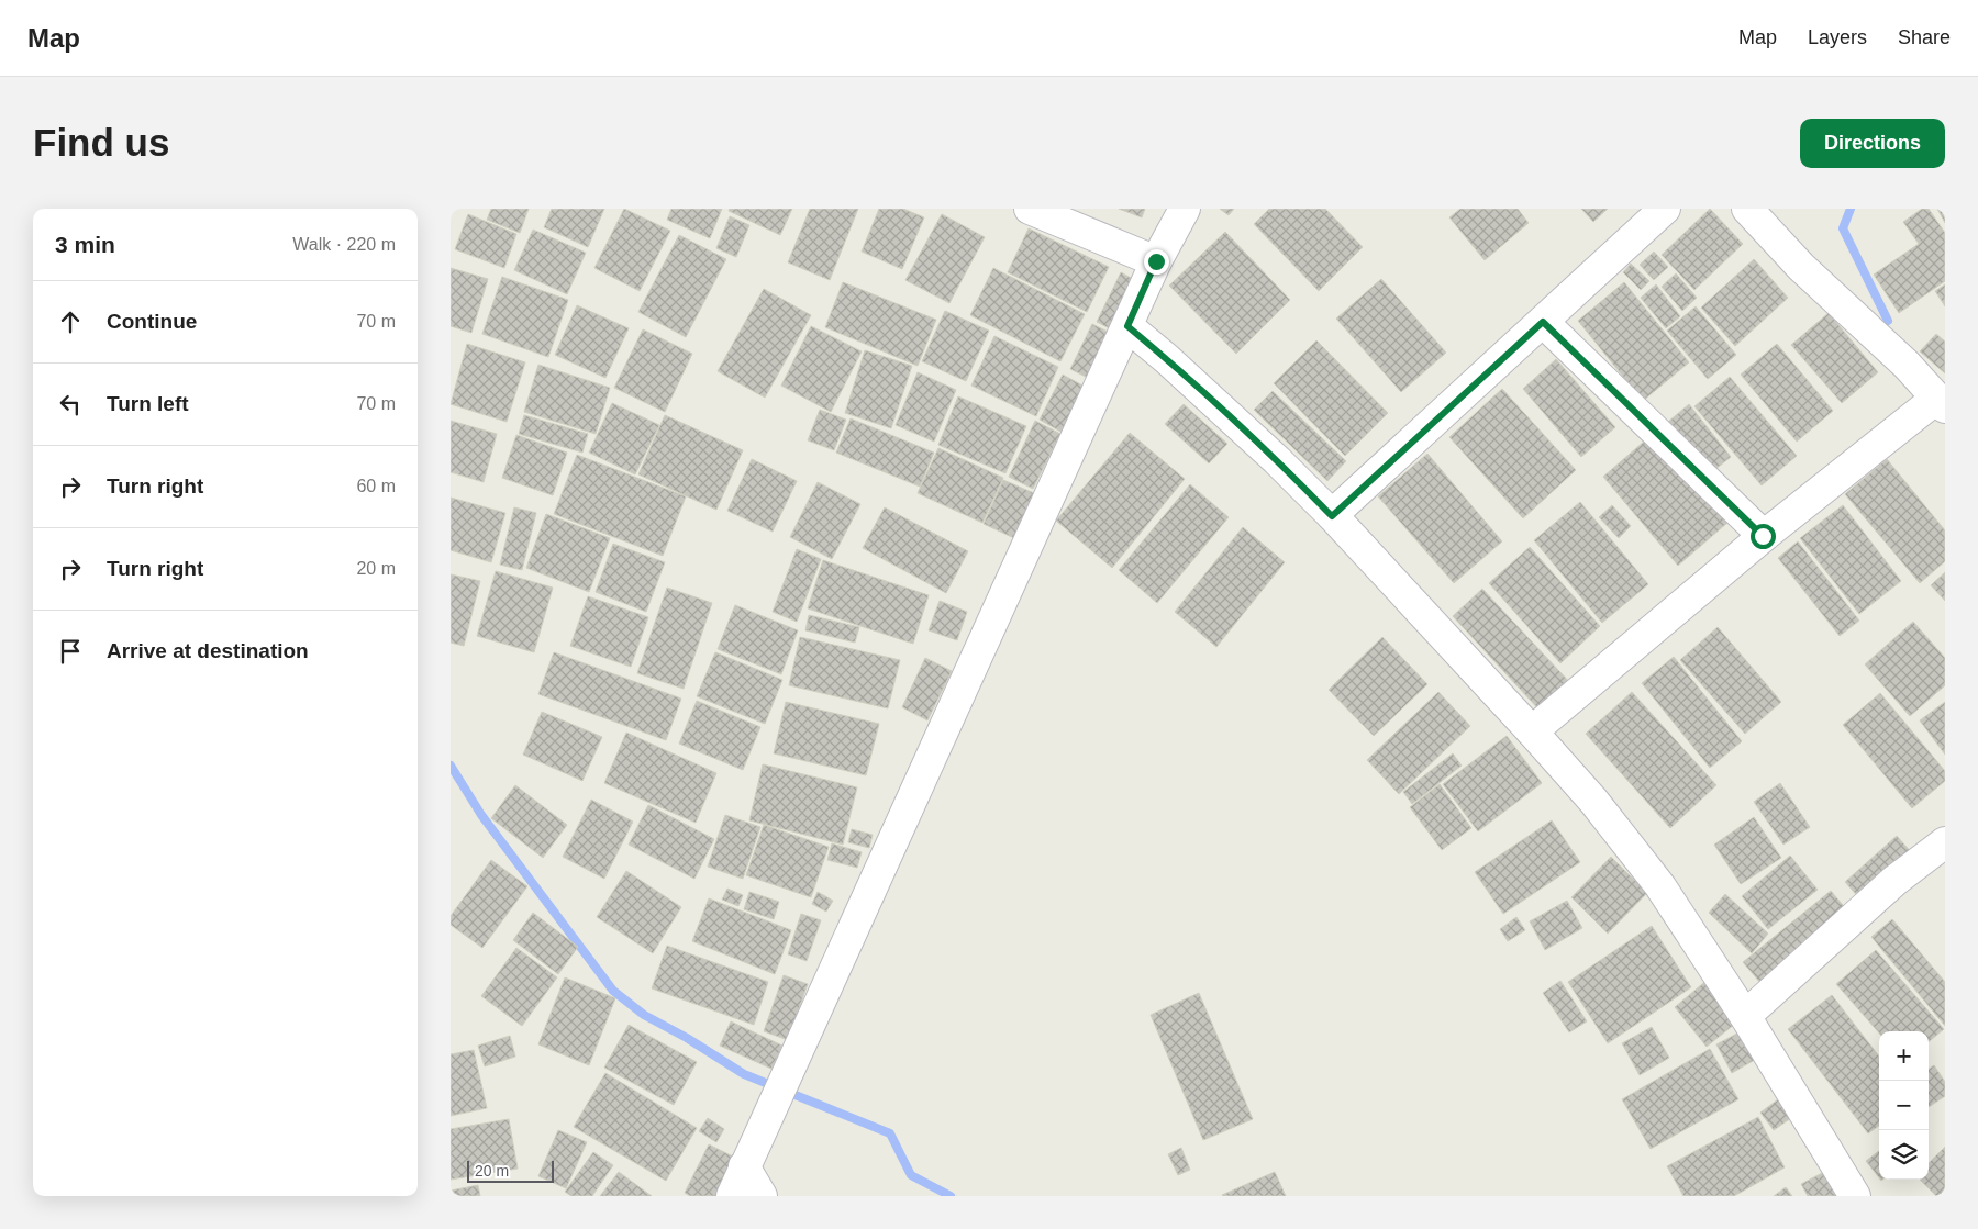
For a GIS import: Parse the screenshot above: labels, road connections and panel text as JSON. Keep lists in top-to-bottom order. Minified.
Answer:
{"scale_bar":"20 m","page":{"header":"Map","nav":["Map","Layers","Share"],"buttons":"Directions","title":"Find us","heading":["3 min","Walk · 220 m"],"list":[["Continue","70 m"],["Turn left","70 m"],["Turn right","60 m"],["Turn right","20 m"],"Arrive at destination"],"map_buttons":["+","−"],"scale":"20 m"}}
